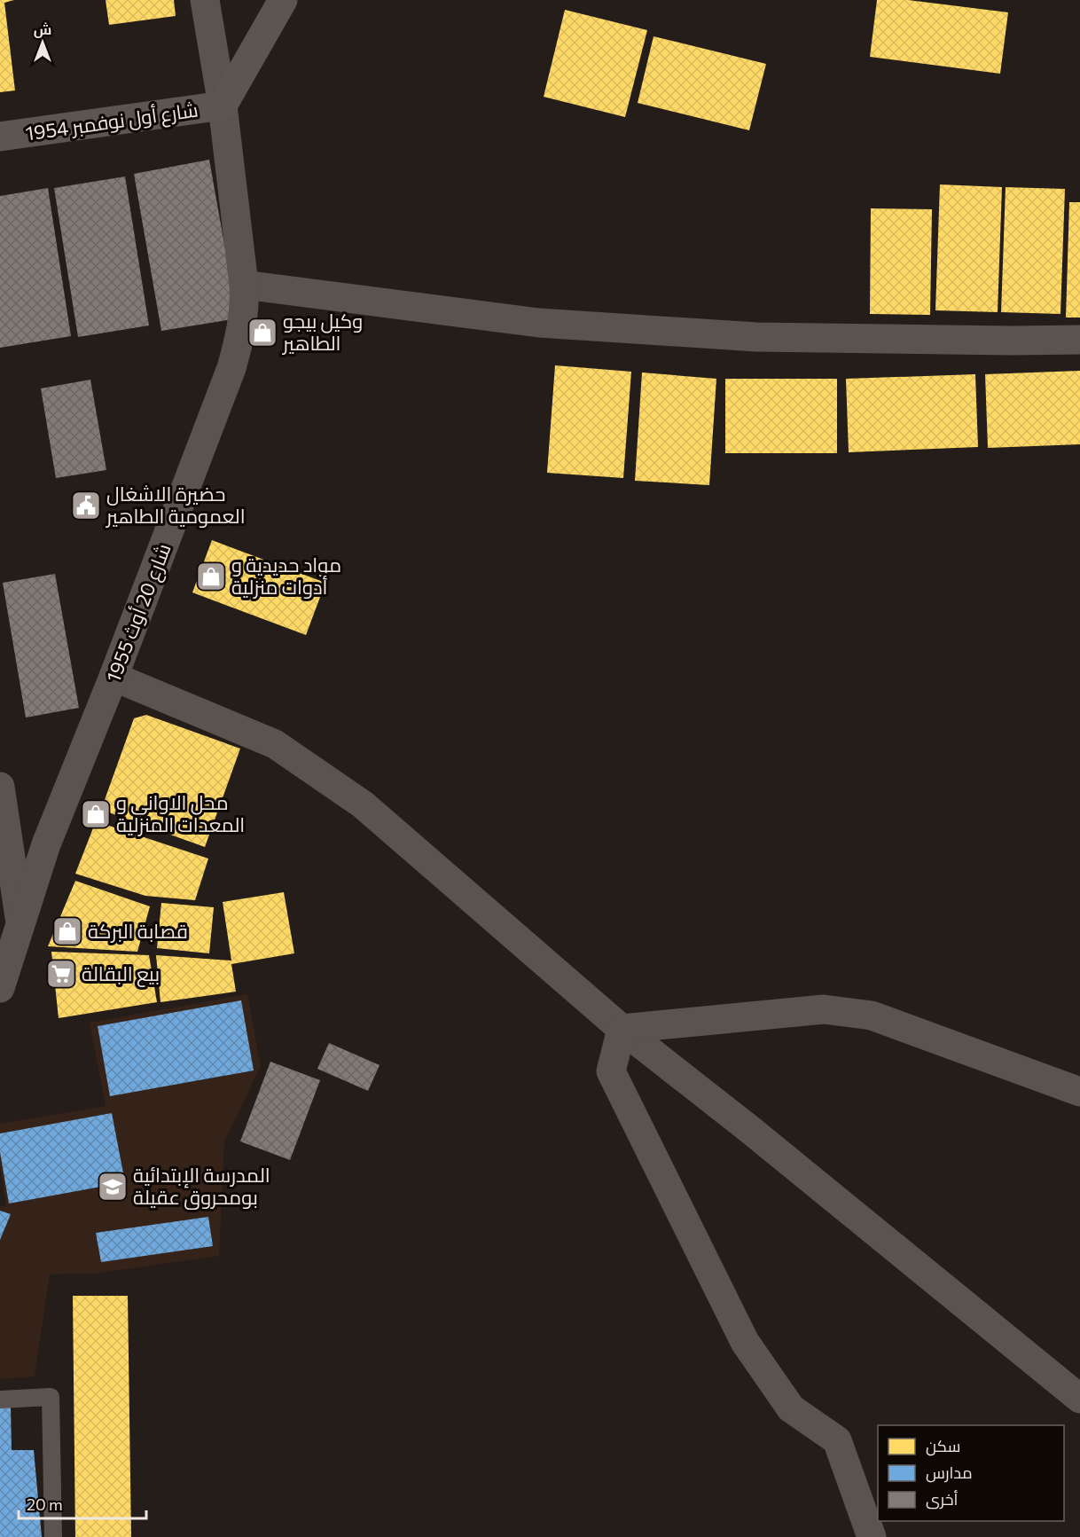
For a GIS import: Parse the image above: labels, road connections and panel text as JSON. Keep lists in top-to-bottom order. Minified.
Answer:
{"streets":{"main road":["شارع أول نوفمبر 1954"],"street":["شارع 20 أوث 1955"]},"crossings":[["شارع أول نوفمبر 1954","شارع 20 أوث 1955"]],"places":{"shop":["وكيل بيجو الطاهير","مواد حديدية و أدوات منزلية","محل الاواني و المعدات المنزلية","قصابة البركة"],"public building":["حضيرة الاشغال العمومية الطاهير"],"supermarket":["بيع البقالة"],"school or university":["المدرسة الإبتدائية بومحروق عقيلة"]},"legend":["سكن","مدارس","أخرى"],"scale_bar":"20 m","north":"top"}
